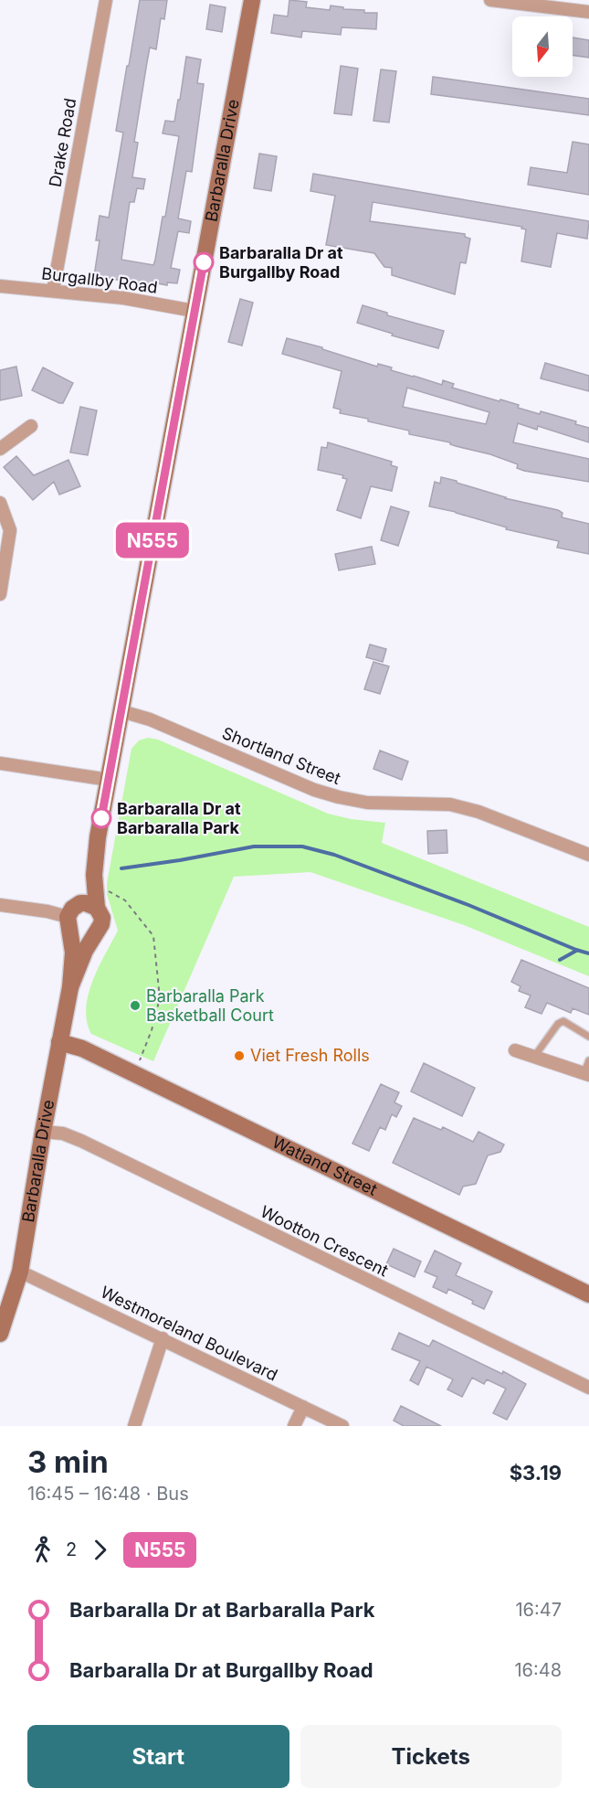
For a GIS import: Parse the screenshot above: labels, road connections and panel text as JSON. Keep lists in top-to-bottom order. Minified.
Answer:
{"streets":{"street":["Drake Road","Barbaralla Drive","Burgallby Road","Shortland Street","Watland Street","Wootton Crescent","Westmoreland Boulevard"]},"crossings":[["Drake Road","Burgallby Road"],["Barbaralla Drive","Burgallby Road"],["Barbaralla Drive","Shortland Street"],["Barbaralla Drive","Watland Street"],["Barbaralla Drive","Wootton Crescent"],["Barbaralla Drive","Westmoreland Boulevard"]],"places":["Barbaralla Dr at Burgallby Road","Barbaralla Dr at Barbaralla Park","Barbaralla Park Basketball Court","Viet Fresh Rolls"],"lines":["bus line N555"],"north":"bottom","page":{"on_map":"N555","heading":["3 min","16:45 – 16:48 · Bus","$3.19"],"legs":["2","N555"],"list":[{"name":"Barbaralla Dr at Barbaralla Park","value":"16:47"},{"name":"Barbaralla Dr at Burgallby Road","value":"16:48"}],"buttons":["Start","Tickets"]}}
